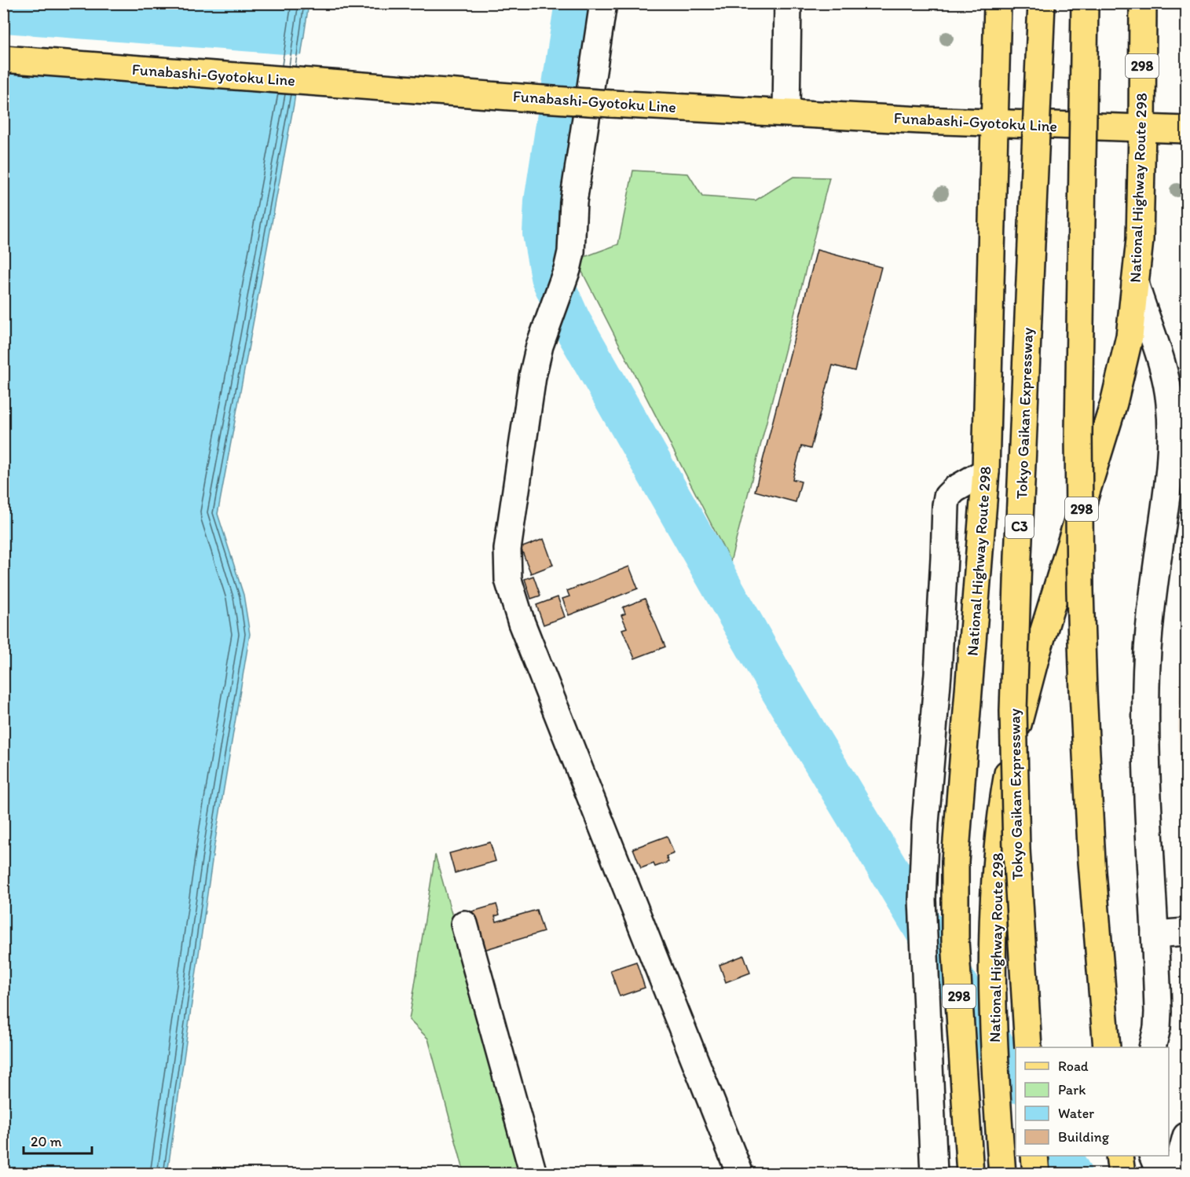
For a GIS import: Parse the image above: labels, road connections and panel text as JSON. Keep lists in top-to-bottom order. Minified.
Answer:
{"streets":{"main road":["298","Funabashi-Gyotoku Line","National Highway Route 298","Tokyo Gaikan Expressway","C3"]},"crossings":[["Funabashi-Gyotoku Line","National Highway Route 298"]],"legend":["Road","Park","Water","Building"],"scale_bar":"20 m"}
